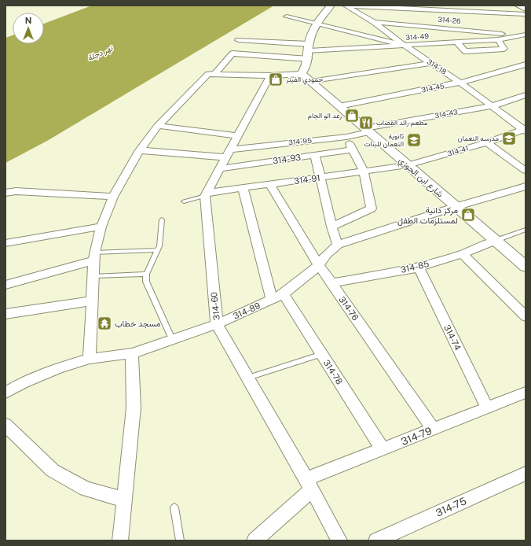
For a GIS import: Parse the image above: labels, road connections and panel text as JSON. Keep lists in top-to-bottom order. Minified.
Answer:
{"streets":{"street":["314-26","314-49","314-18","314-45","314-43","314-95","314-41","314-93","شارع ابن الجوزي","314-91","314-85","314-60","314-76","314-89","314-74","314-78","314-79","314-75"]},"crossings":[["314-26","314-49"],["314-26","314-18"],["314-49","314-18"],["314-18","314-45"],["314-18","314-43"],["314-18","314-41"],["314-45","شارع ابن الجوزي"],["314-43","314-95"],["314-43","شارع ابن الجوزي"],["314-95","شارع ابن الجوزي"],["314-41","شارع ابن الجوزي"],["314-41","314-91"],["شارع ابن الجوزي","314-91"],["شارع ابن الجوزي","314-85"],["شارع ابن الجوزي","314-89"],["314-91","314-60"],["314-91","314-76"],["314-91","314-78"],["314-85","314-76"],["314-85","314-74"],["314-60","314-89"],["314-60","314-79"],["314-76","314-89"],["314-76","314-79"],["314-89","314-78"],["314-74","314-79"],["314-78","314-79"]],"water":["نهر دجلة"],"places":{"shop":["حمودي الفيتر","رعد الو الجام","مركز دانية لمستلزمات الطفل"],"restaurant":["مطعم رائد القصاب"],"school or university":["مدرسه النعمان","ثانوية النعمان للبنات"],"temple":["مسجد خطاب"]},"north":"top"}
